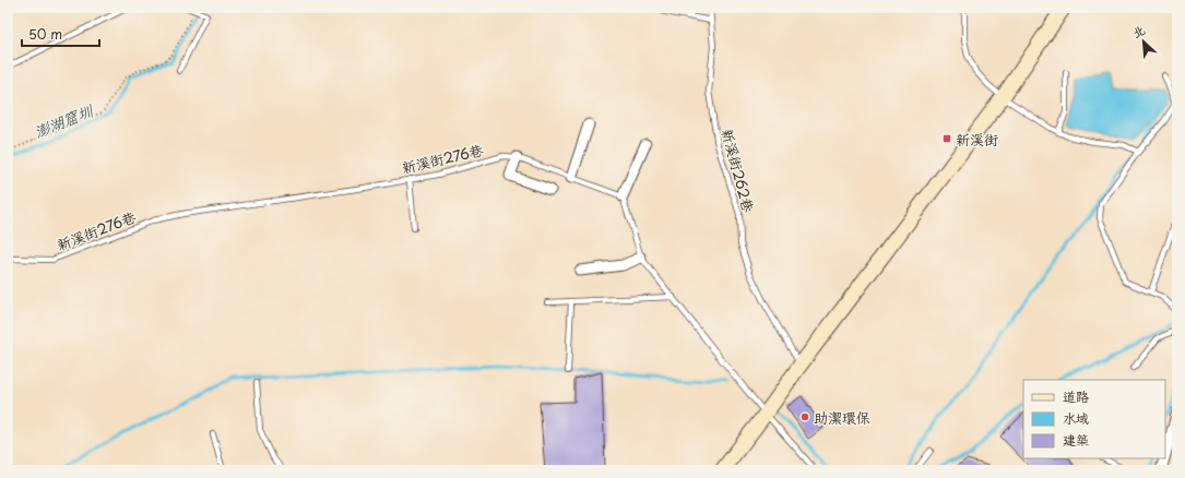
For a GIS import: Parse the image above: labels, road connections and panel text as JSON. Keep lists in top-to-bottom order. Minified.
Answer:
{"streets":{"lane":["新溪街276巷","新溪街262巷"]},"water":["澎湖窟圳"],"places":{"transit":["新溪街"],"other":["助潔環保"]},"legend":["道路","水域","建築"],"scale_bar":"50 m","north":"top left"}
